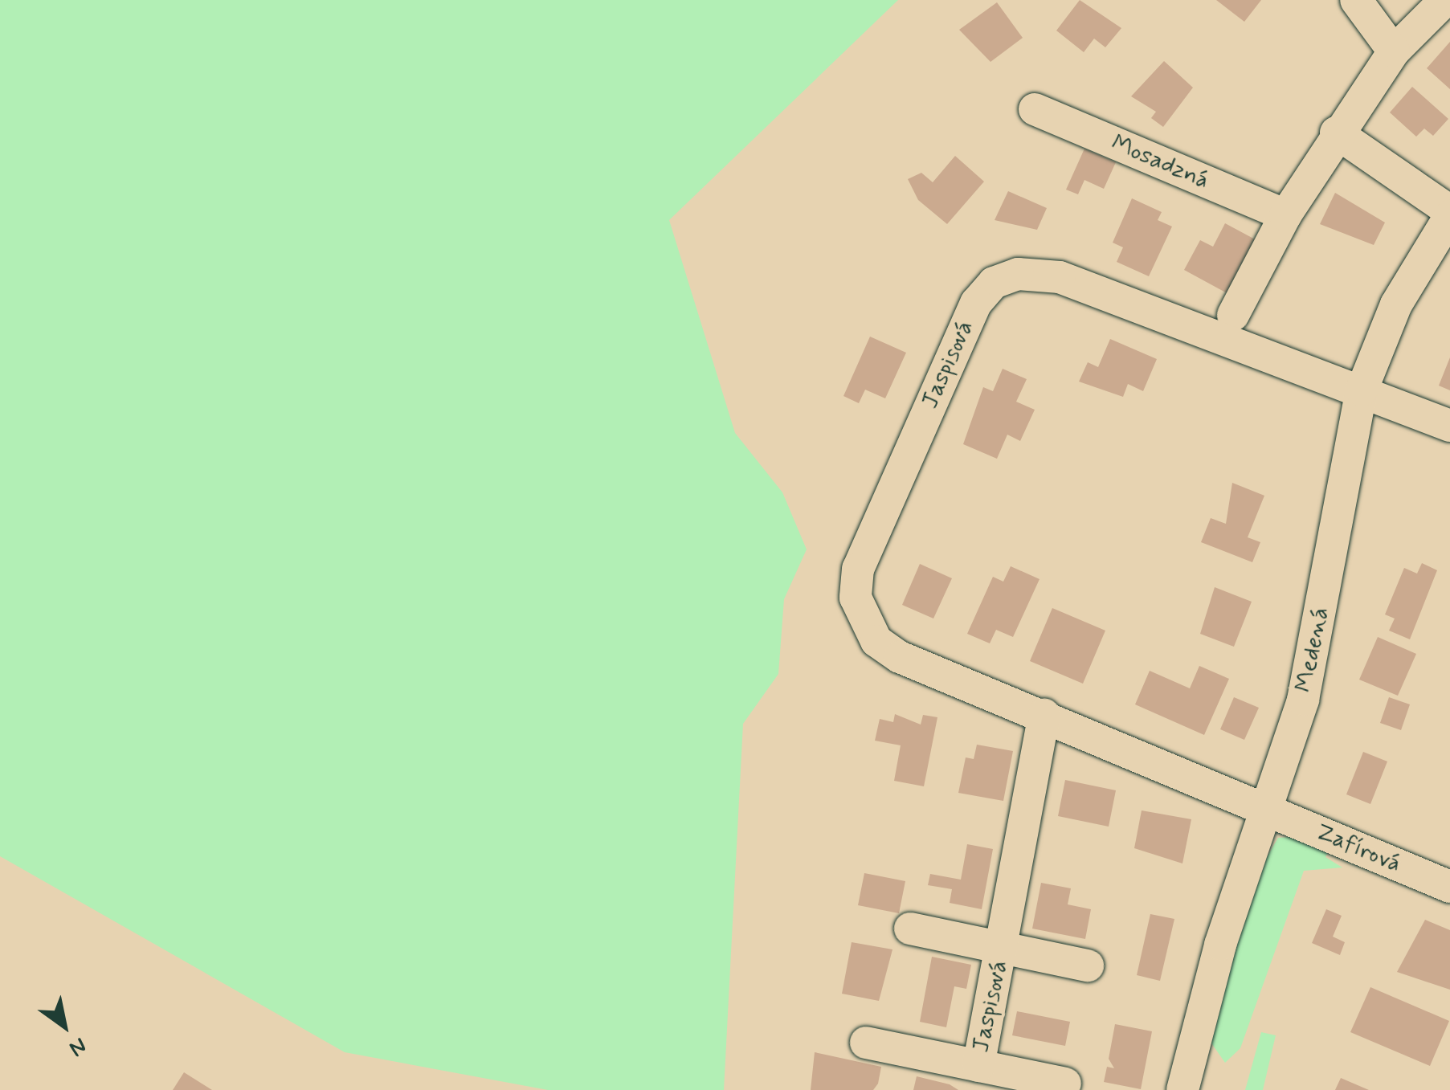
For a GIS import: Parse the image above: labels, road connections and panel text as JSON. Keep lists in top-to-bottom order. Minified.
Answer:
{"streets":{"street":["Mosadzná","Jaspisová","Medená","Zafírová"]},"crossings":[["Jaspisová","Medená"],["Jaspisová","Zafírová"],["Medená","Zafírová"]],"north":"bottom right"}
